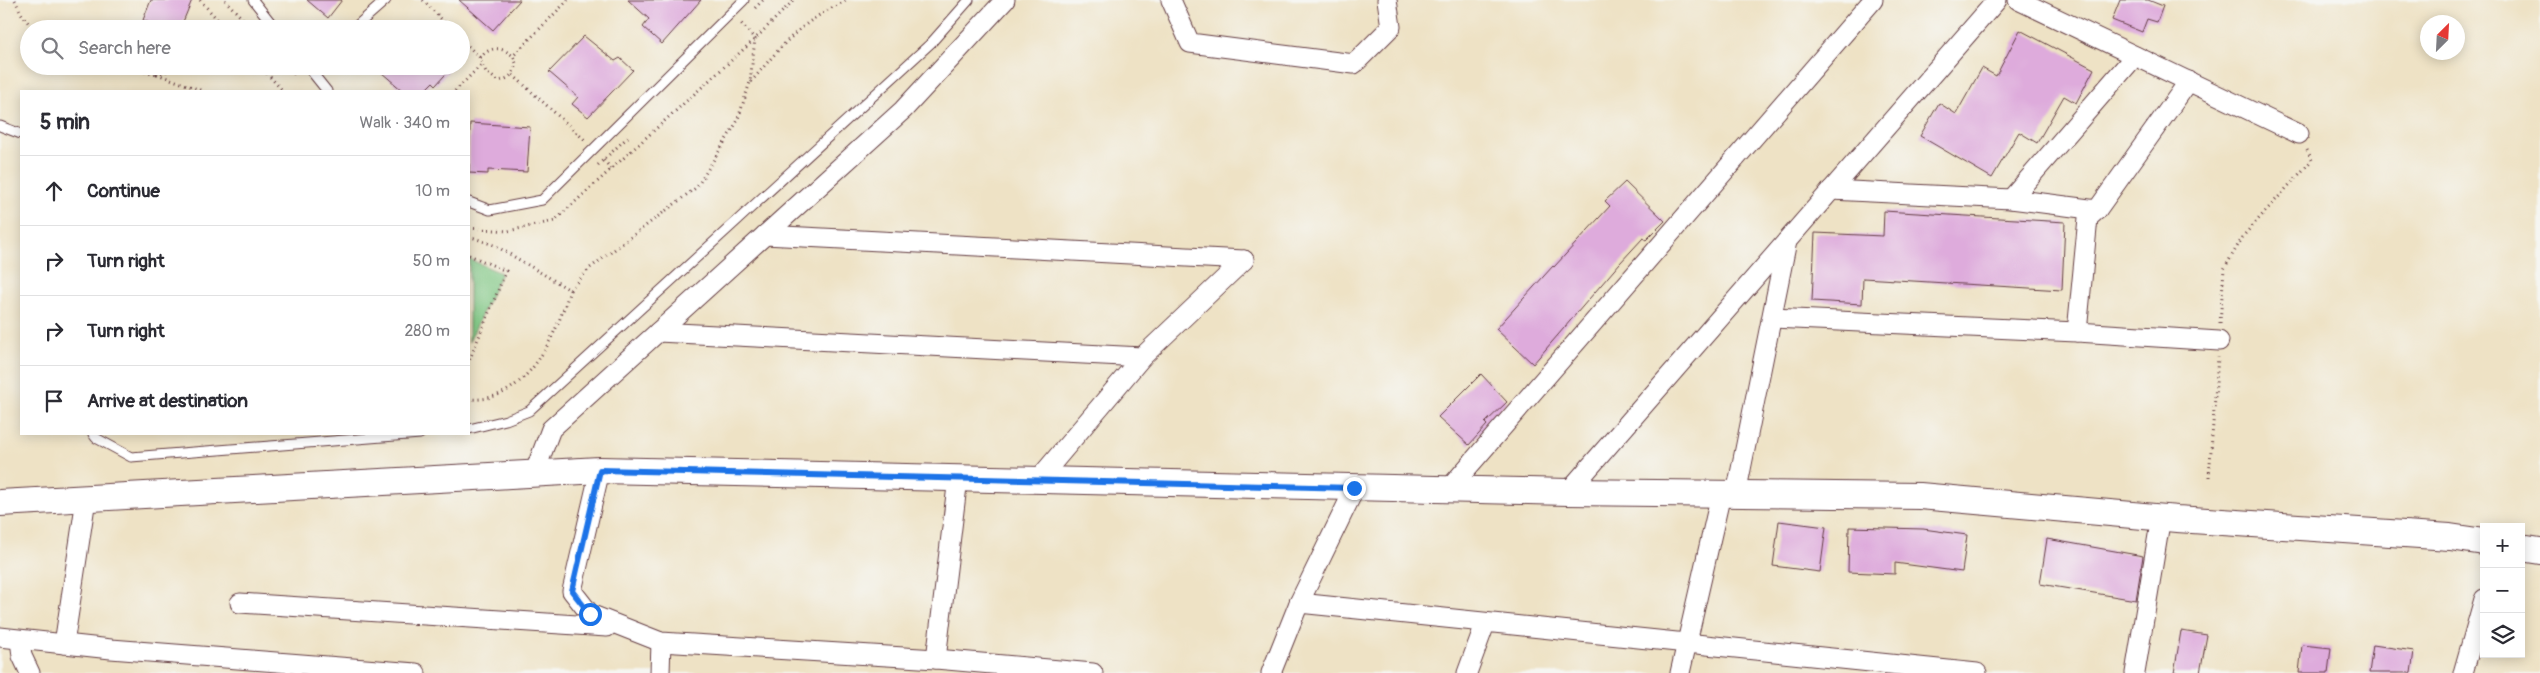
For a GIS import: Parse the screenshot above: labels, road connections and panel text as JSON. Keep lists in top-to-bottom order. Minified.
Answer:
{"north":"top right","page":{"search":"Search here","heading":["5 min","Walk · 340 m"],"list":[["Continue","10 m"],["Turn right","50 m"],["Turn right","280 m"],"Arrive at destination"],"map_buttons":["+","−"]}}
